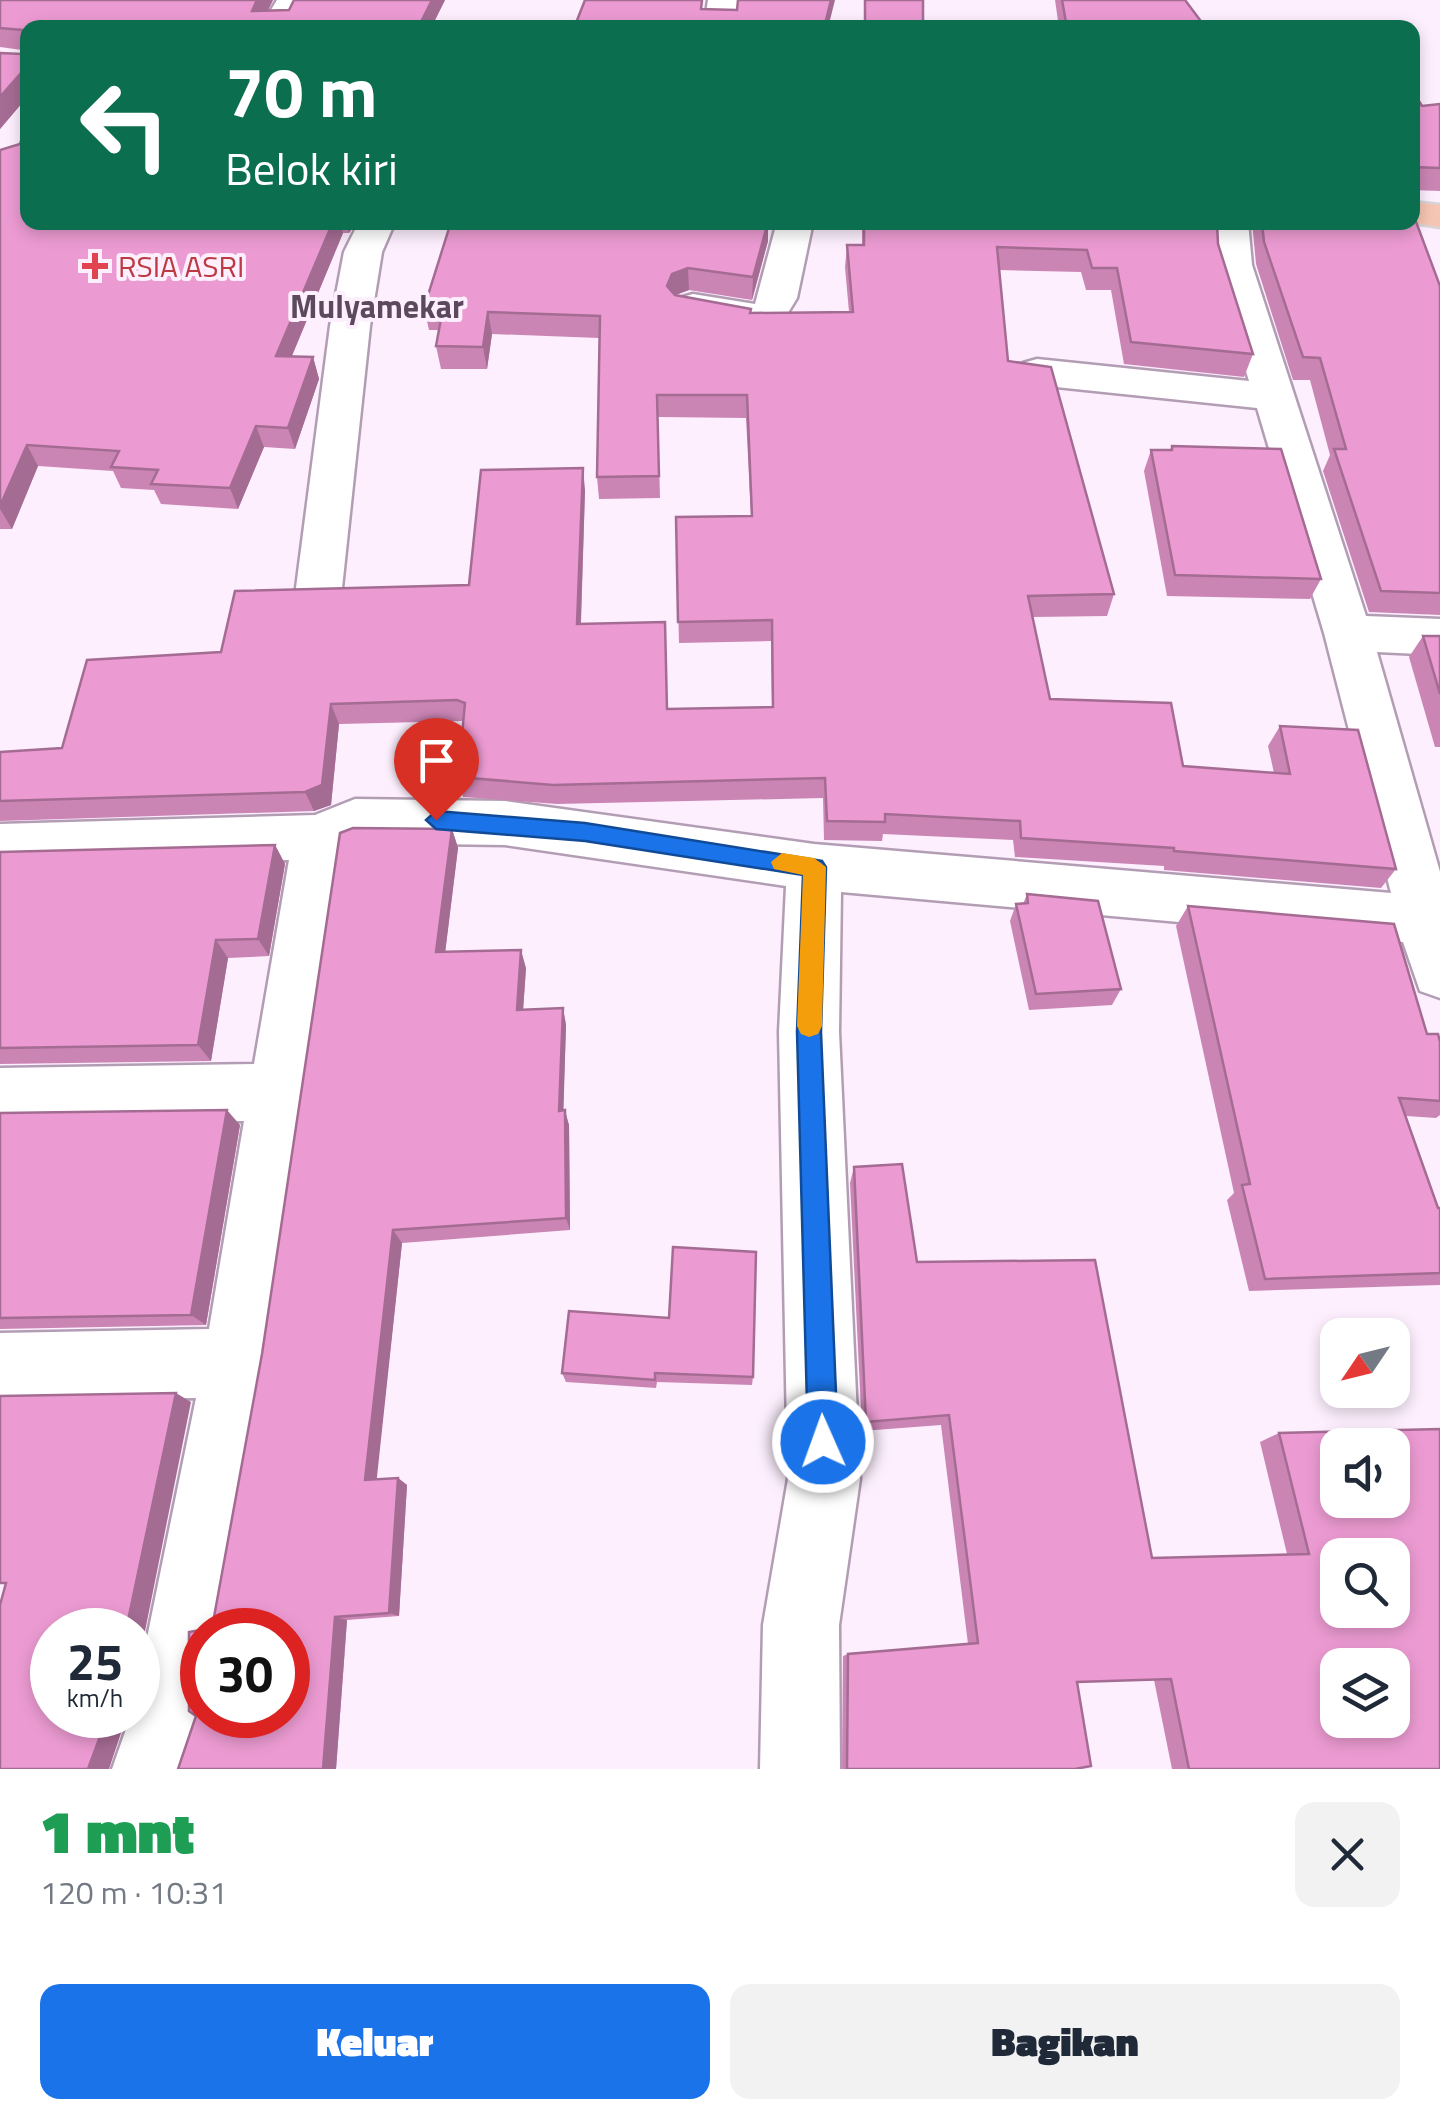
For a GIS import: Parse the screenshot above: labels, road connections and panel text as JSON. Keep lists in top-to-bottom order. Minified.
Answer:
{"districts":["Mulyamekar"],"places":{"health":["RSIA ASRI"]},"north":"bottom left","page":{"turn":["70 m","Belok kiri"],"speed":"25 km/h","limit":"30","heading":["1 mnt","120 m · 10:31"],"buttons":["Keluar","Bagikan"]}}
